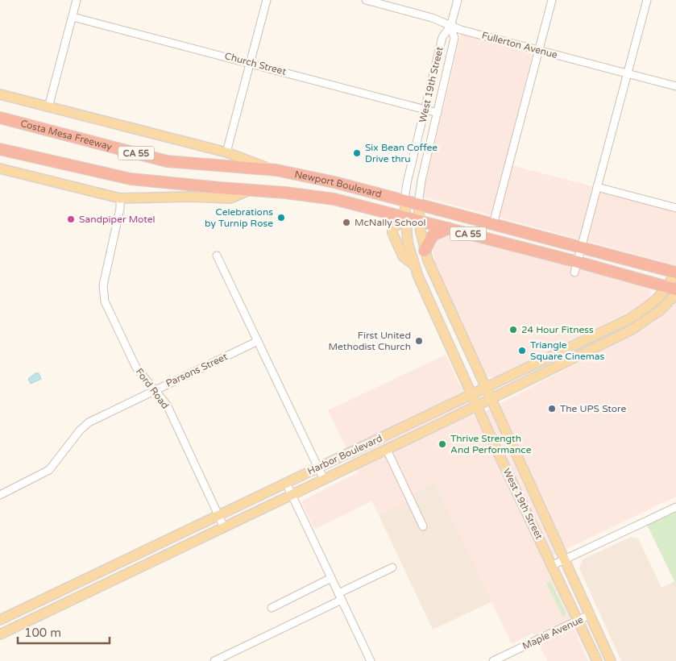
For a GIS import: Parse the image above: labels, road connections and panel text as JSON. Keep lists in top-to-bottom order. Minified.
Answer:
{"streets":{"highway":["Costa Mesa Freeway","CA 55","Newport Boulevard"],"main road":["West 19th Street","Harbor Boulevard"],"street":["Fullerton Avenue","Church Street","Parsons Street","Ford Road","Maple Avenue"]},"crossings":[["Fullerton Avenue","West 19th Street"],["Church Street","West 19th Street"],["West 19th Street","Newport Boulevard"],["West 19th Street","Harbor Boulevard"],["West 19th Street","Maple Avenue"],["Costa Mesa Freeway","Newport Boulevard"],["CA 55","Newport Boulevard"],["Newport Boulevard","Ford Road"],["Newport Boulevard","Harbor Boulevard"],["Parsons Street","Ford Road"],["Ford Road","Harbor Boulevard"]],"places":["Six Bean Coffee Drive thru","Celebrations by Turnip Rose","Sandpiper Motel","McNally School","24 Hour Fitness","First United Methodist Church","Triangle Square Cinemas","The UPS Store","Thrive Strength And Performance"],"scale_bar":"100 m"}
